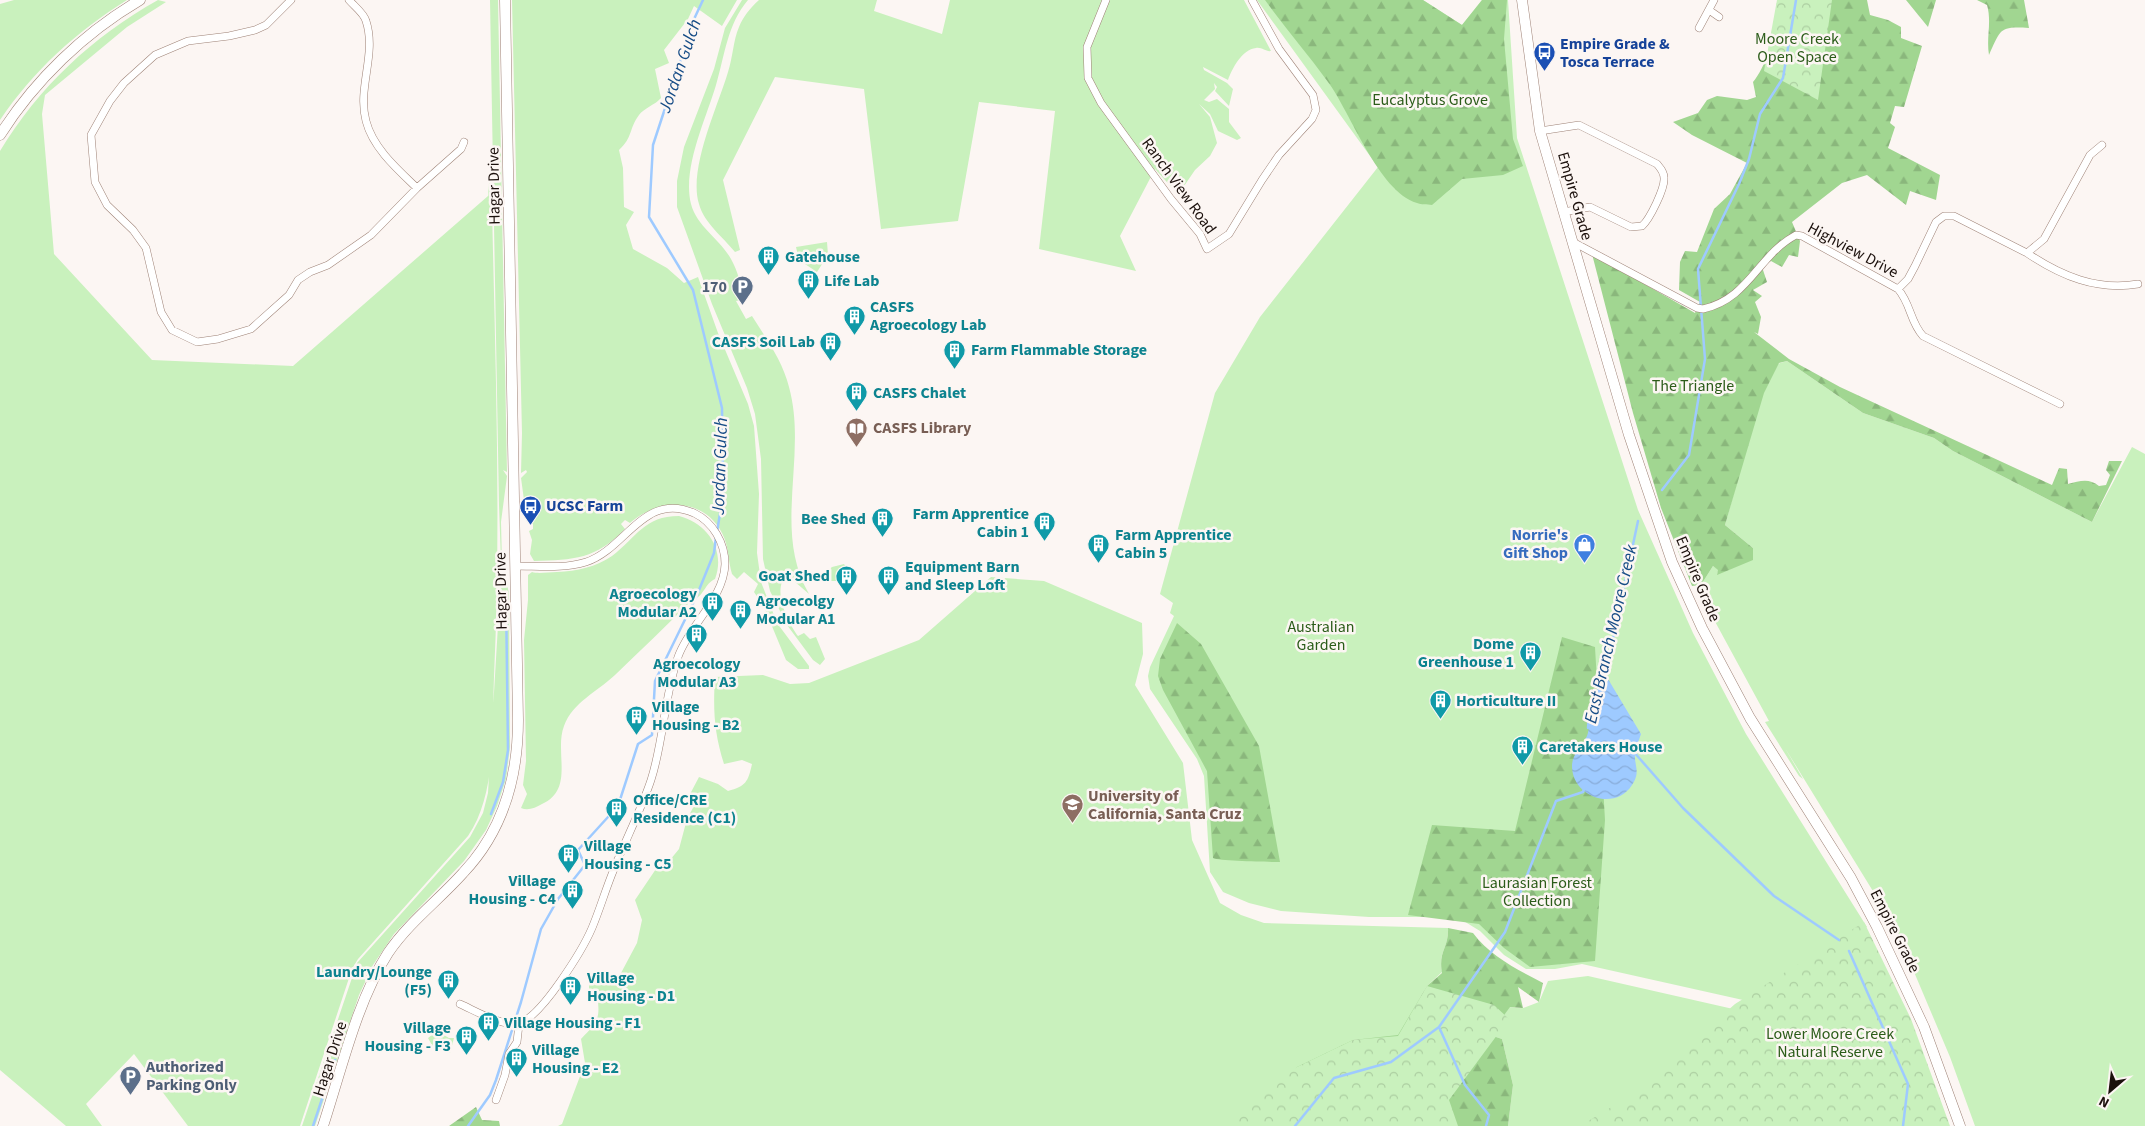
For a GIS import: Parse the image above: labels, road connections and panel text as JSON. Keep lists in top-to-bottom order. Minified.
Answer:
{"streets":{"main road":["Hagar Drive","Empire Grade"],"street":["Ranch View Road","Highview Drive"]},"crossings":[["Empire Grade","Highview Drive"]],"water":["Jordan Gulch","East Branch Moore Creek"],"parks":["Moore Creek Open Space","Eucalyptus Grove","The Triangle","Australian Garden","Laurasian Forest Collection","Lower Moore Creek Natural Reserve"],"places":{"bus stop":["Empire Grade & Tosca Terrace","UCSC Farm"],"building":["Gatehouse","Life Lab","CASFS Agroecology Lab","CASFS Soil Lab","Farm Flammable Storage","CASFS Chalet","Bee Shed","Farm Apprentice Cabin 1","Farm Apprentice Cabin 5","Goat Shed","Equipment Barn and Sleep Loft","Agroecology Modular A2","Agroecolgy Modular A1","Agroecology Modular A3","Dome Greenhouse 1","Horticulture II","Village Housing - B2","Caretakers House","Office/CRE Residence (C1)","Village Housing - C5","Village Housing - C4","Laundry/Lounge (F5)","Village Housing - D1","Village Housing - F1","Village Housing - F3","Village Housing - E2"],"parking":["170","Authorized Parking Only"],"library":["CASFS Library"],"shop":["Norrie's Gift Shop"],"school or university":["University of California, Santa Cruz"]},"north":"bottom left"}
